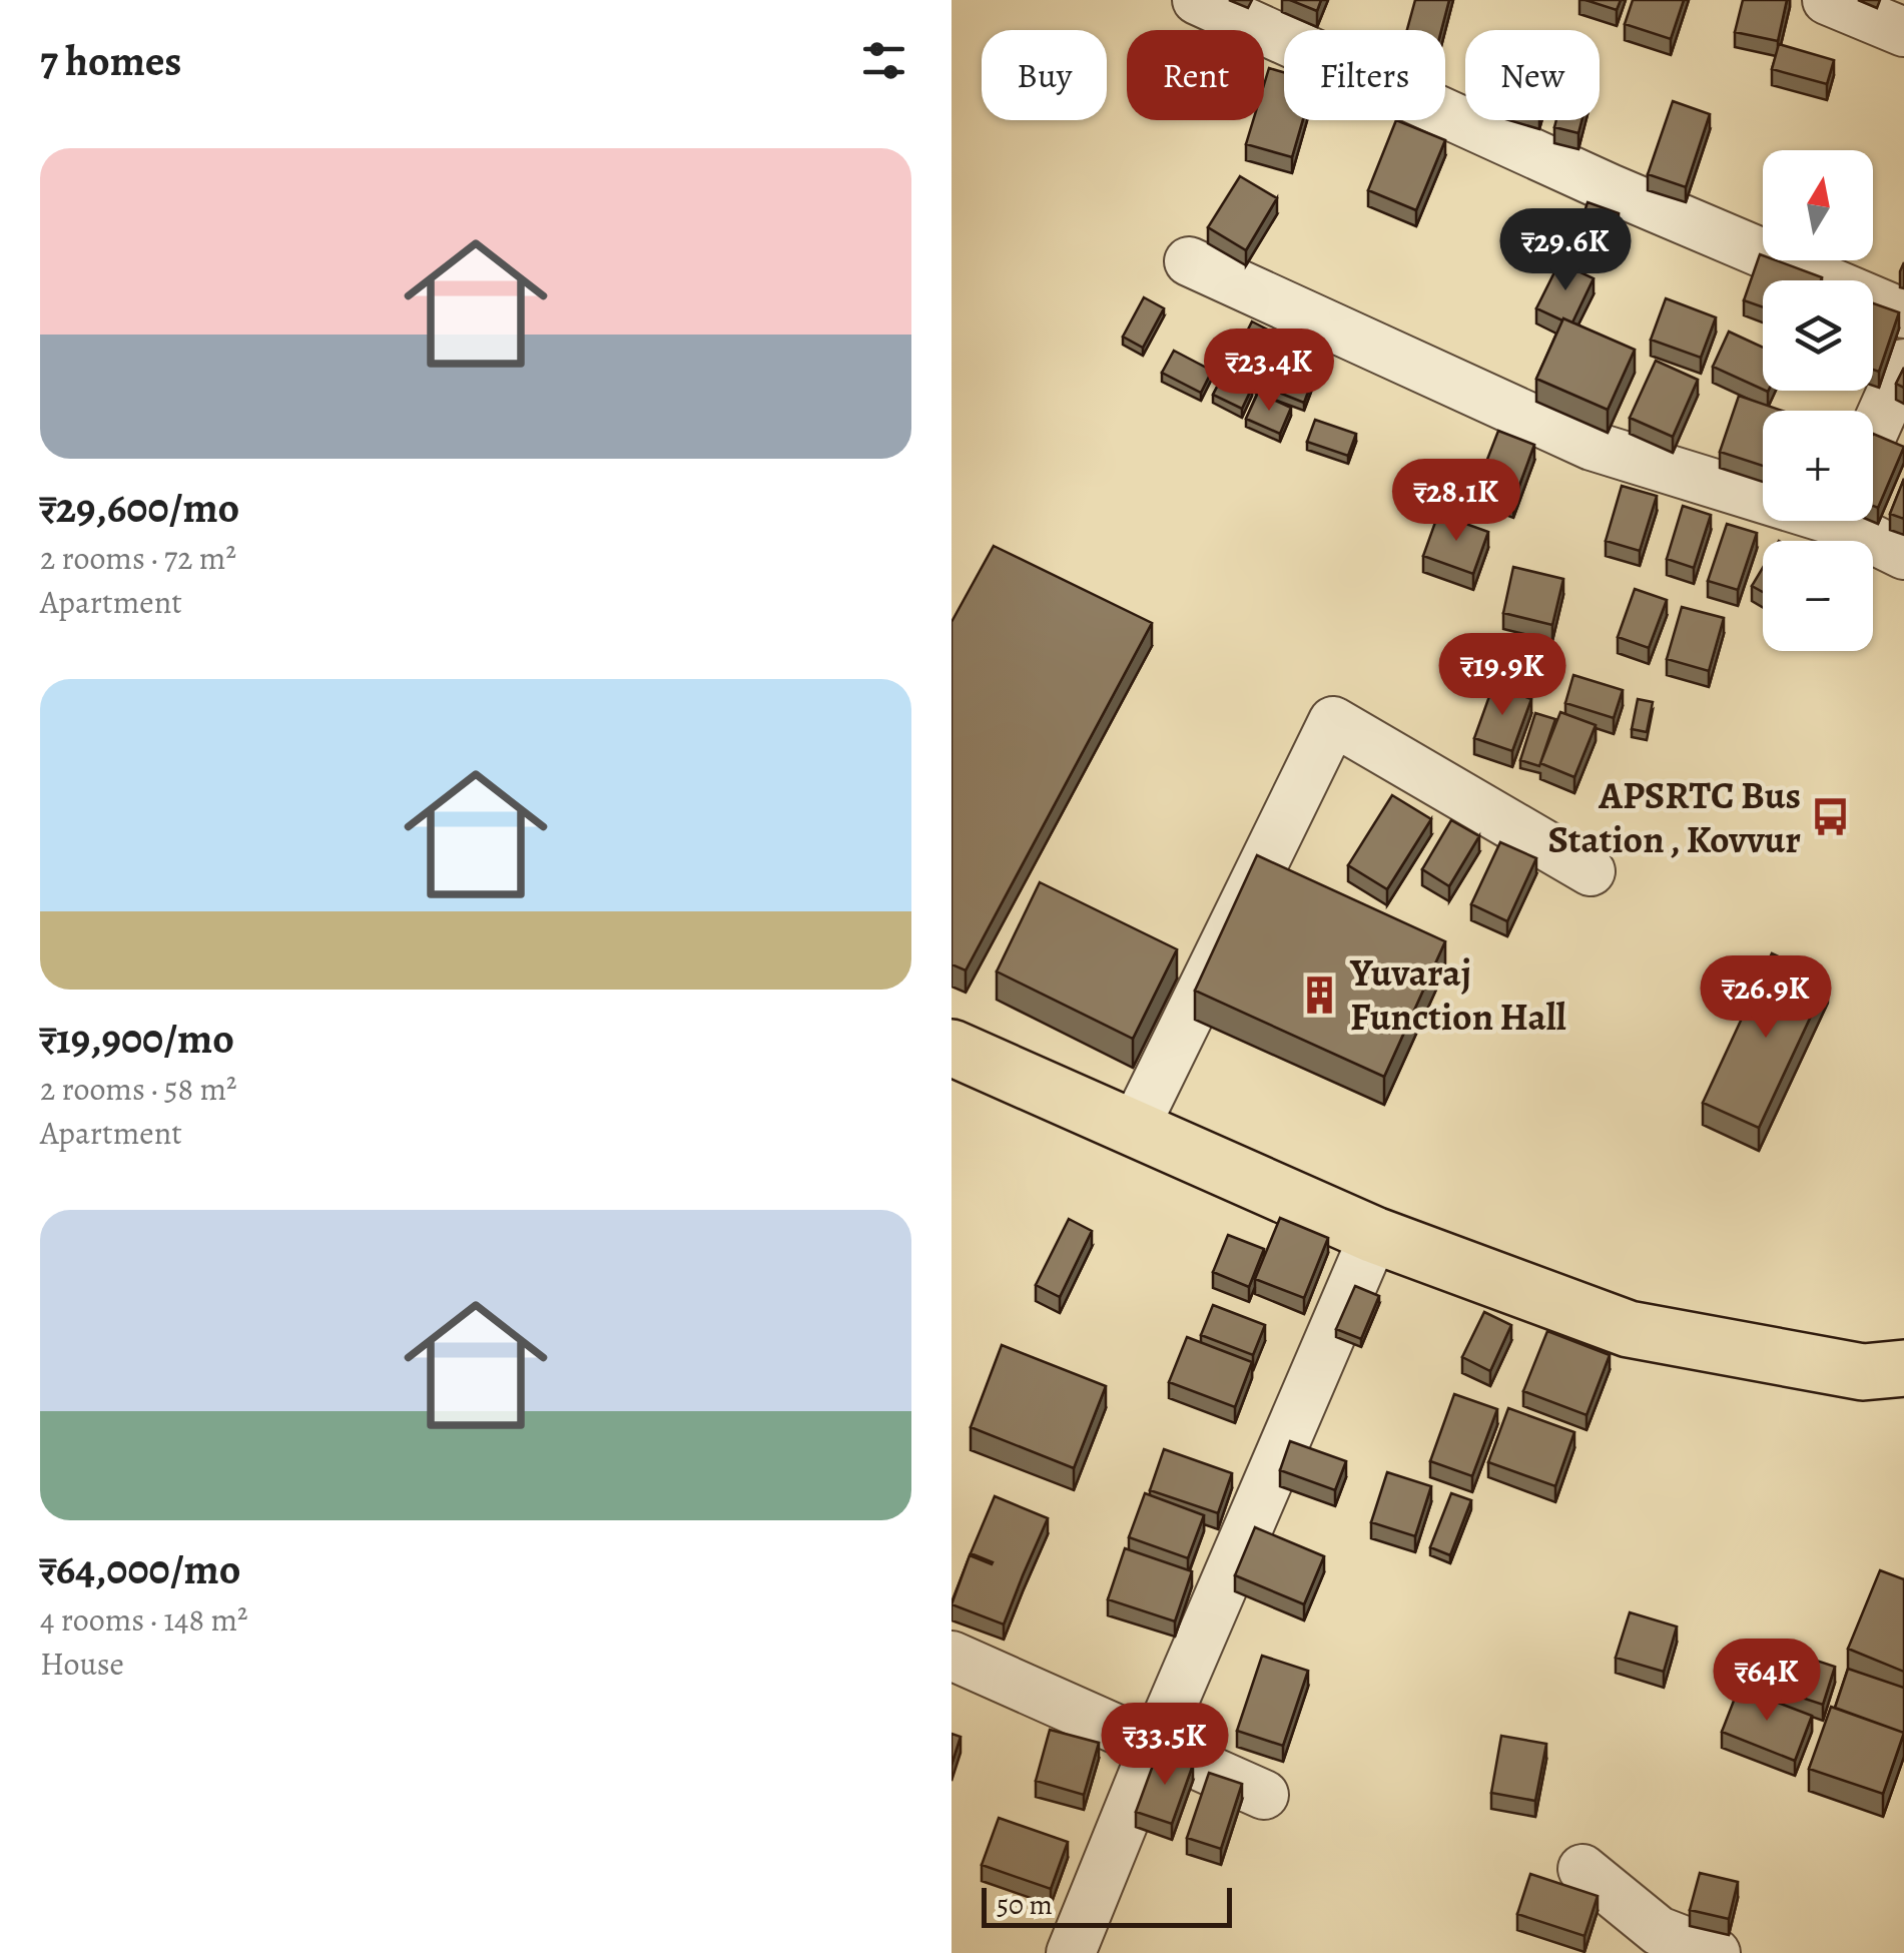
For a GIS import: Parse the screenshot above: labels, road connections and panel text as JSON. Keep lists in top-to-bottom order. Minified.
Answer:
{"places":{"bus stop":["APSRTC Bus Station , Kovvur"],"building":["Yuvaraj Function Hall"]},"scale_bar":"50 m","north":"top","page":{"heading":"7 homes","chip":["Buy","Rent","Filters","New"],"list":[{"name":"₹29,600/mo","note":"2 rooms · 72 m² · Apartment"},{"name":"₹19,900/mo","note":"2 rooms · 58 m² · Apartment"},{"name":"₹64,000/mo","note":"4 rooms · 148 m² · House"}],"map_buttons":["+","−"],"price":["₹29.6K","₹23.4K","₹28.1K","₹19.9K","₹26.9K","₹64K","₹33.5K"],"scale":"50 m"}}
